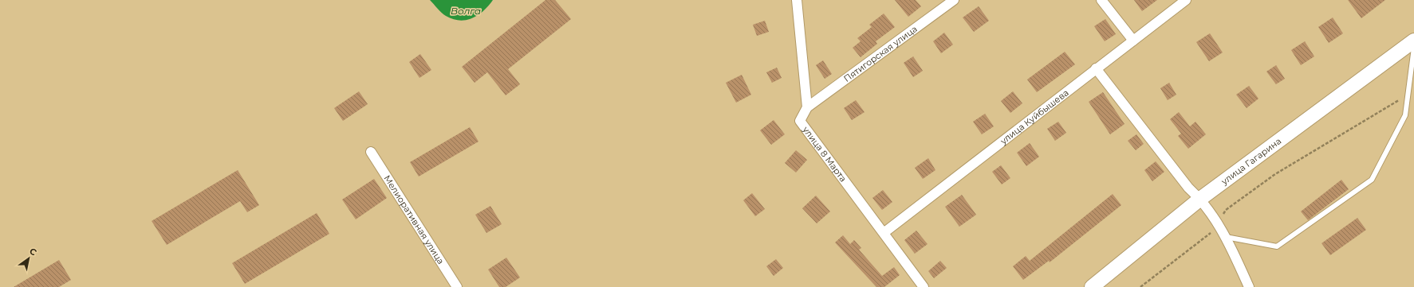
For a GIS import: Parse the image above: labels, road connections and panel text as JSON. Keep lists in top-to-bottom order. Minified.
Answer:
{"streets":{"main road":["улица Гагарина"],"street":["Пятигорская улица","улица Куйбышева","улица 8 Марта","Мелиоративная улица"]},"crossings":[["Пятигорская улица","улица 8 Марта"],["улица Куйбышева","улица 8 Марта"]],"water":["Волга"],"north":"top right"}
